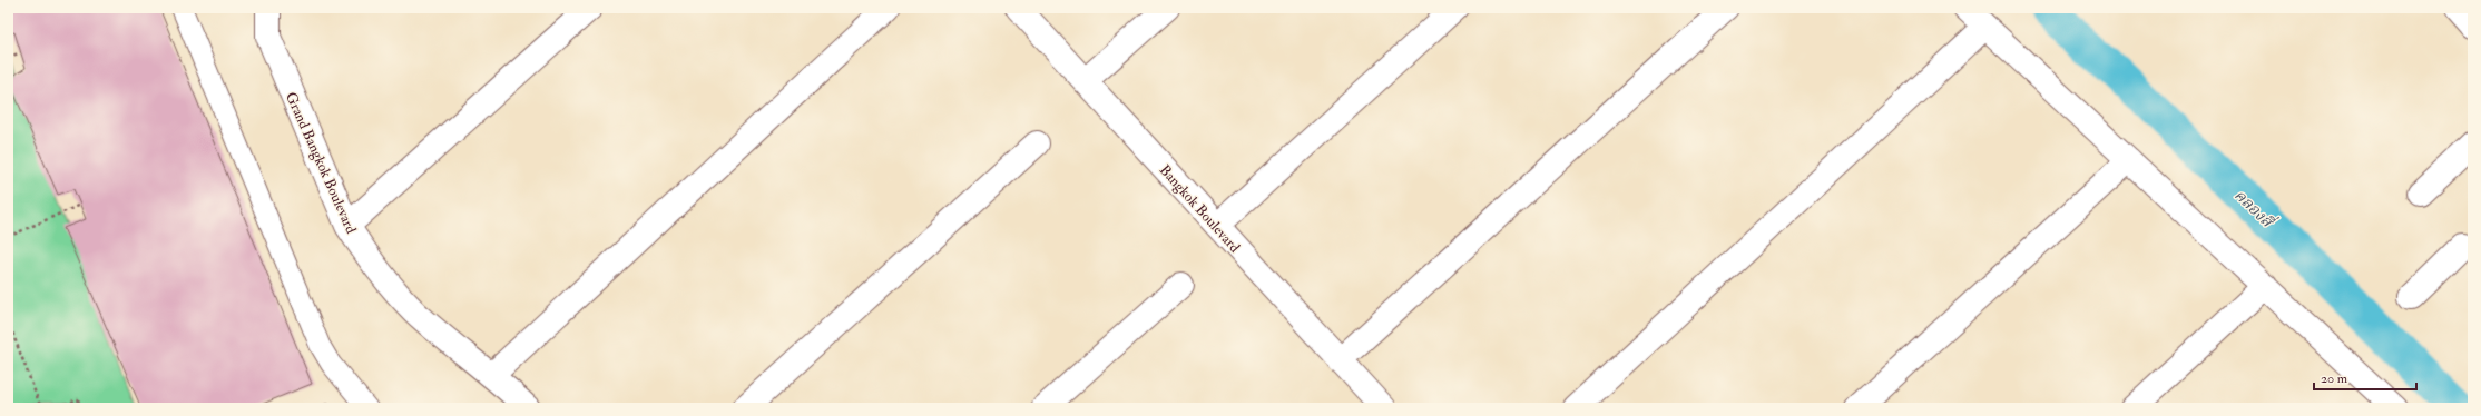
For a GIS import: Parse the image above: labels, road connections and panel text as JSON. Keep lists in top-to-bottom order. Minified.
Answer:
{"streets":{"street":["Grand Bangkok Boulevard","Bangkok Boulevard"]},"water":["คลองสี่"],"scale_bar":"20 m"}
